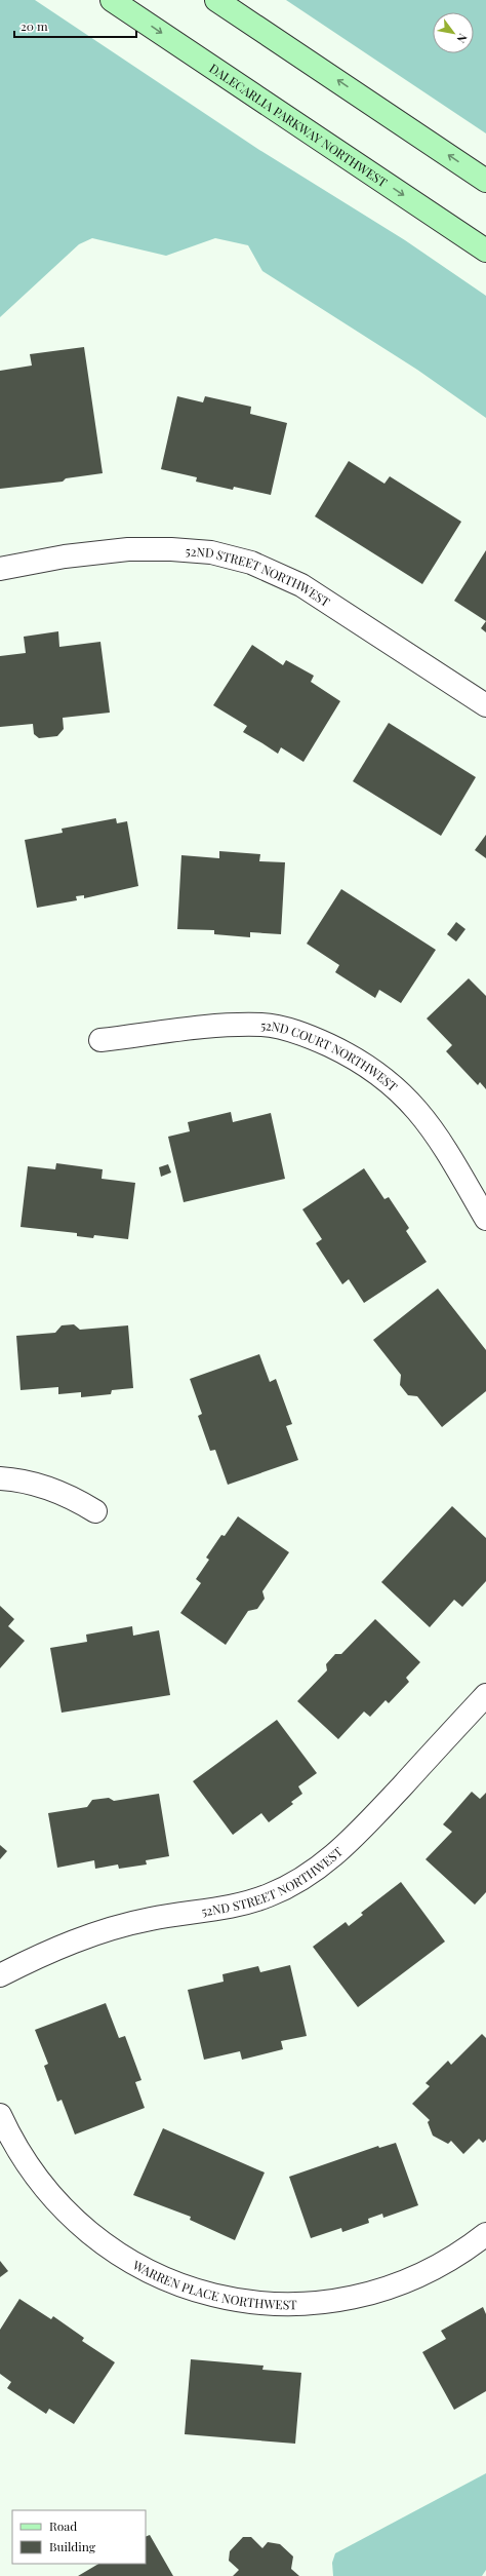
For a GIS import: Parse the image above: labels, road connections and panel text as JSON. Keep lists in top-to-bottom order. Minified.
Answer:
{"streets":{"main road":["DALECARLIA PARKWAY NORTHWEST"],"street":["52ND STREET NORTHWEST","52ND COURT NORTHWEST","WARREN PLACE NORTHWEST"]},"legend":["Road","Building"],"scale_bar":"20 m","north":"bottom right"}
